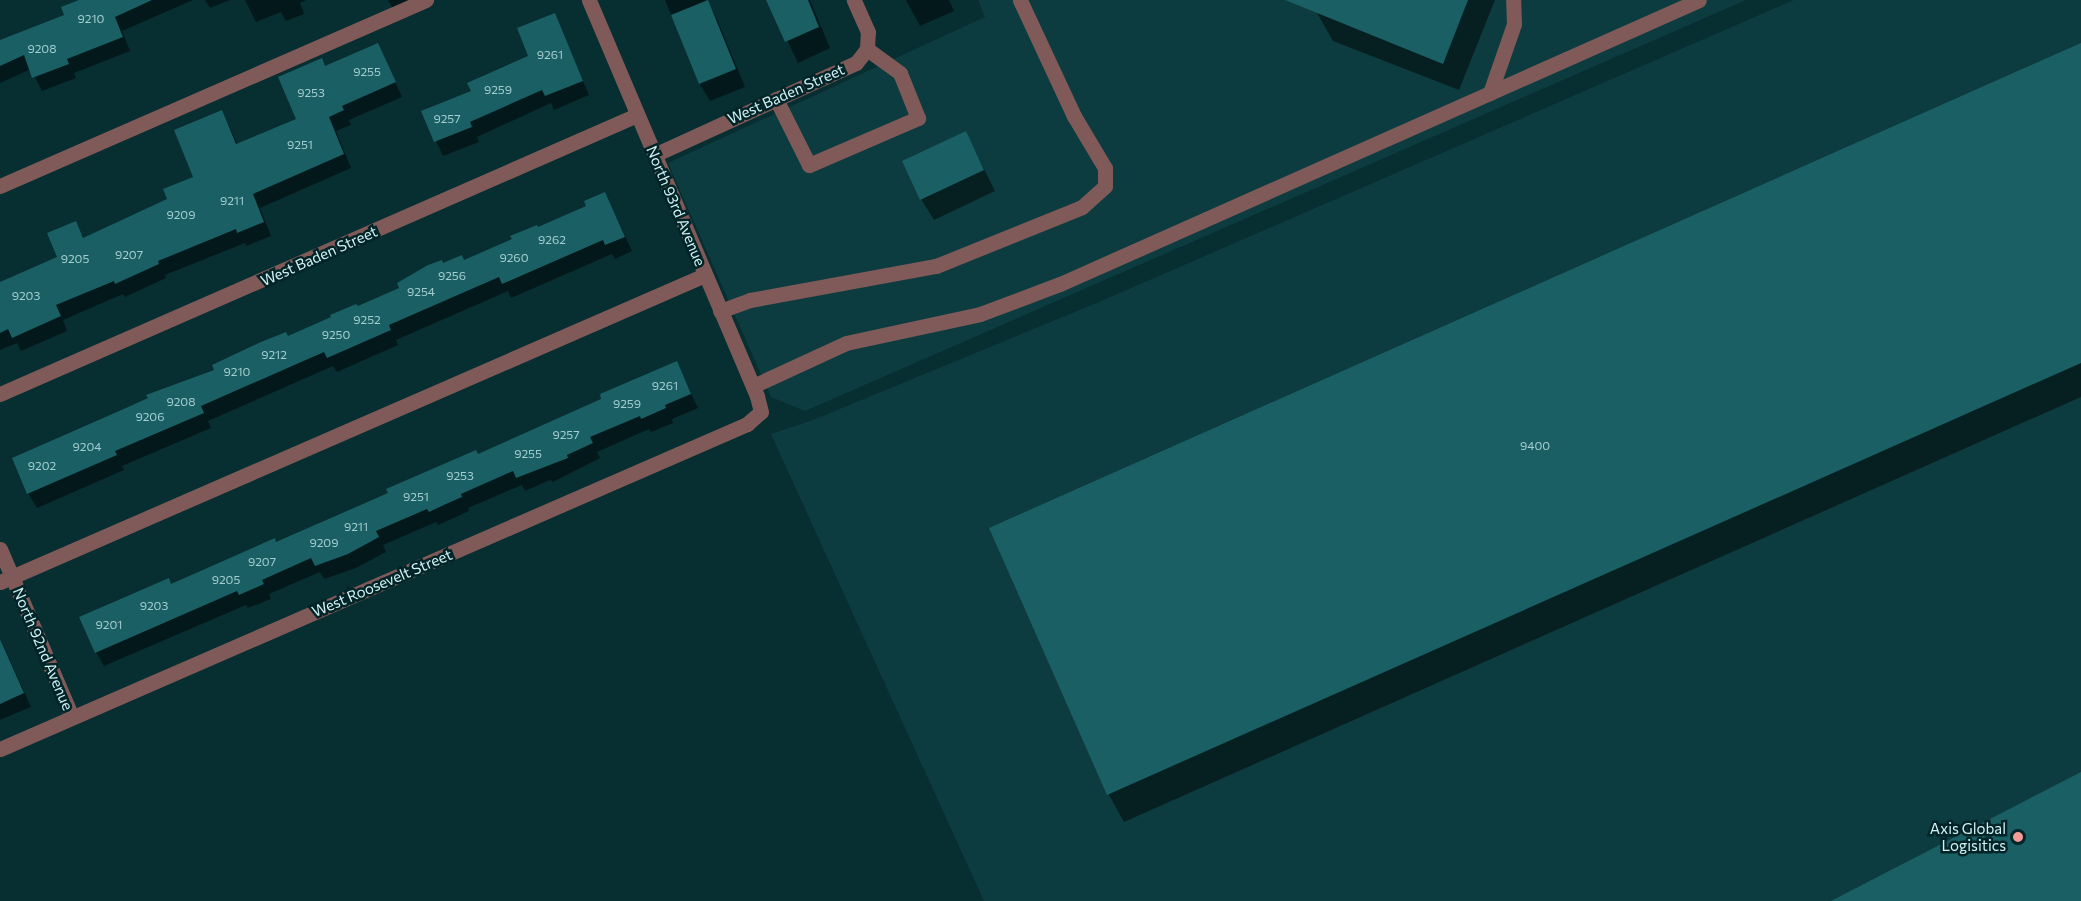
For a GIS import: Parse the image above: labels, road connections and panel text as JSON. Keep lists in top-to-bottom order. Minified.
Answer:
{"streets":{"street":["West Baden Street","North 93rd Avenue","West Roosevelt Street","North 92nd Avenue"]},"crossings":[["West Baden Street","North 93rd Avenue"],["North 93rd Avenue","West Roosevelt Street"],["West Roosevelt Street","North 92nd Avenue"]],"places":["Axis Global Logisitics"],"house_numbers":["9210","9208","9261","9255","9259","9253","9257","9251","9211","9209","9262","9207","9260","9205","9256","9254","9203","9252","9250","9212","9210","9261","9208","9259","9206","9257","9400","9204","9255","9202","9253","9251","9211","9209","9207","9205","9203","9201"]}
